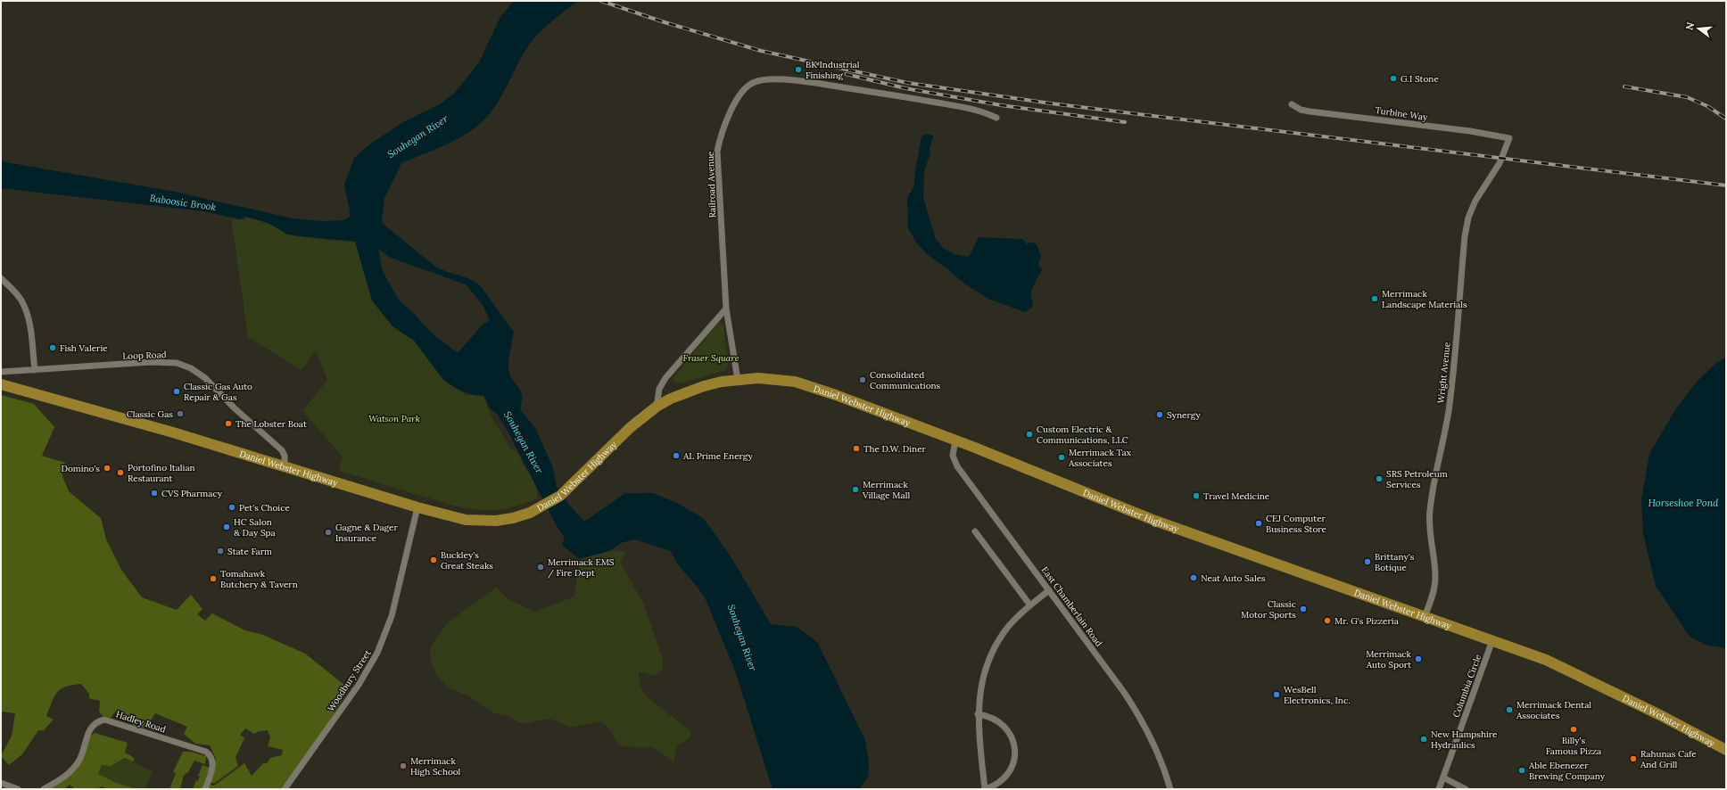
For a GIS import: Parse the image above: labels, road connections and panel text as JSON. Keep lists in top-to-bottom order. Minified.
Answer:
{"streets":{"main road":["Daniel Webster Highway"],"street":["Turbine Way","Railroad Avenue","Loop Road","Wright Avenue","East Chamberlain Road","Woodbury Street","Columbia Circle","Hadley Road"]},"crossings":[["Turbine Way","Wright Avenue"],["Railroad Avenue","Daniel Webster Highway"],["Loop Road","Daniel Webster Highway"],["Wright Avenue","Daniel Webster Highway"],["Daniel Webster Highway","East Chamberlain Road"],["Daniel Webster Highway","Woodbury Street"],["Daniel Webster Highway","Columbia Circle"]],"water":["Souhegan River","Baboosic Brook","Horseshoe Pond"],"parks":["Fraser Square","Watson Park"],"places":["BK Industrial Finishing","G.I Stone","Merrimack Landscape Materials","Fish Valerie","Consolidated Communications","Classic Gas Auto Repair & Gas","Classic Gas","Synergy","The Lobster Boat","Custom Electric & Communications, LLC","The D.W. Diner","AL Prime Energy","Merrimack Tax Associates","Domino's","Portofino Italian Restaurant","SRS Petroleum Services","Merrimack Village Mall","CVS Pharmacy","Travel Medicine","Pet's Choice","CEJ Computer Business Store","HC Salon & Day Spa","Gagne & Dager Insurance","State Farm","Buckley's Great Steaks","Brittany's Botique","Merrimack EMS / Fire Dept","Neat Auto Sales","Tomahawk Butchery & Tavern","Classic Motor Sports","Mr. G's Pizzeria","Merrimack Auto Sport","WesBell Electronics, Inc.","Merrimack Dental Associates","Billy's Famous Pizza","New Hampshire Hydraulics","Rahunas Cafe And Grill","Merrimack High School","Able Ebenezer Brewing Company"],"north":"left"}
